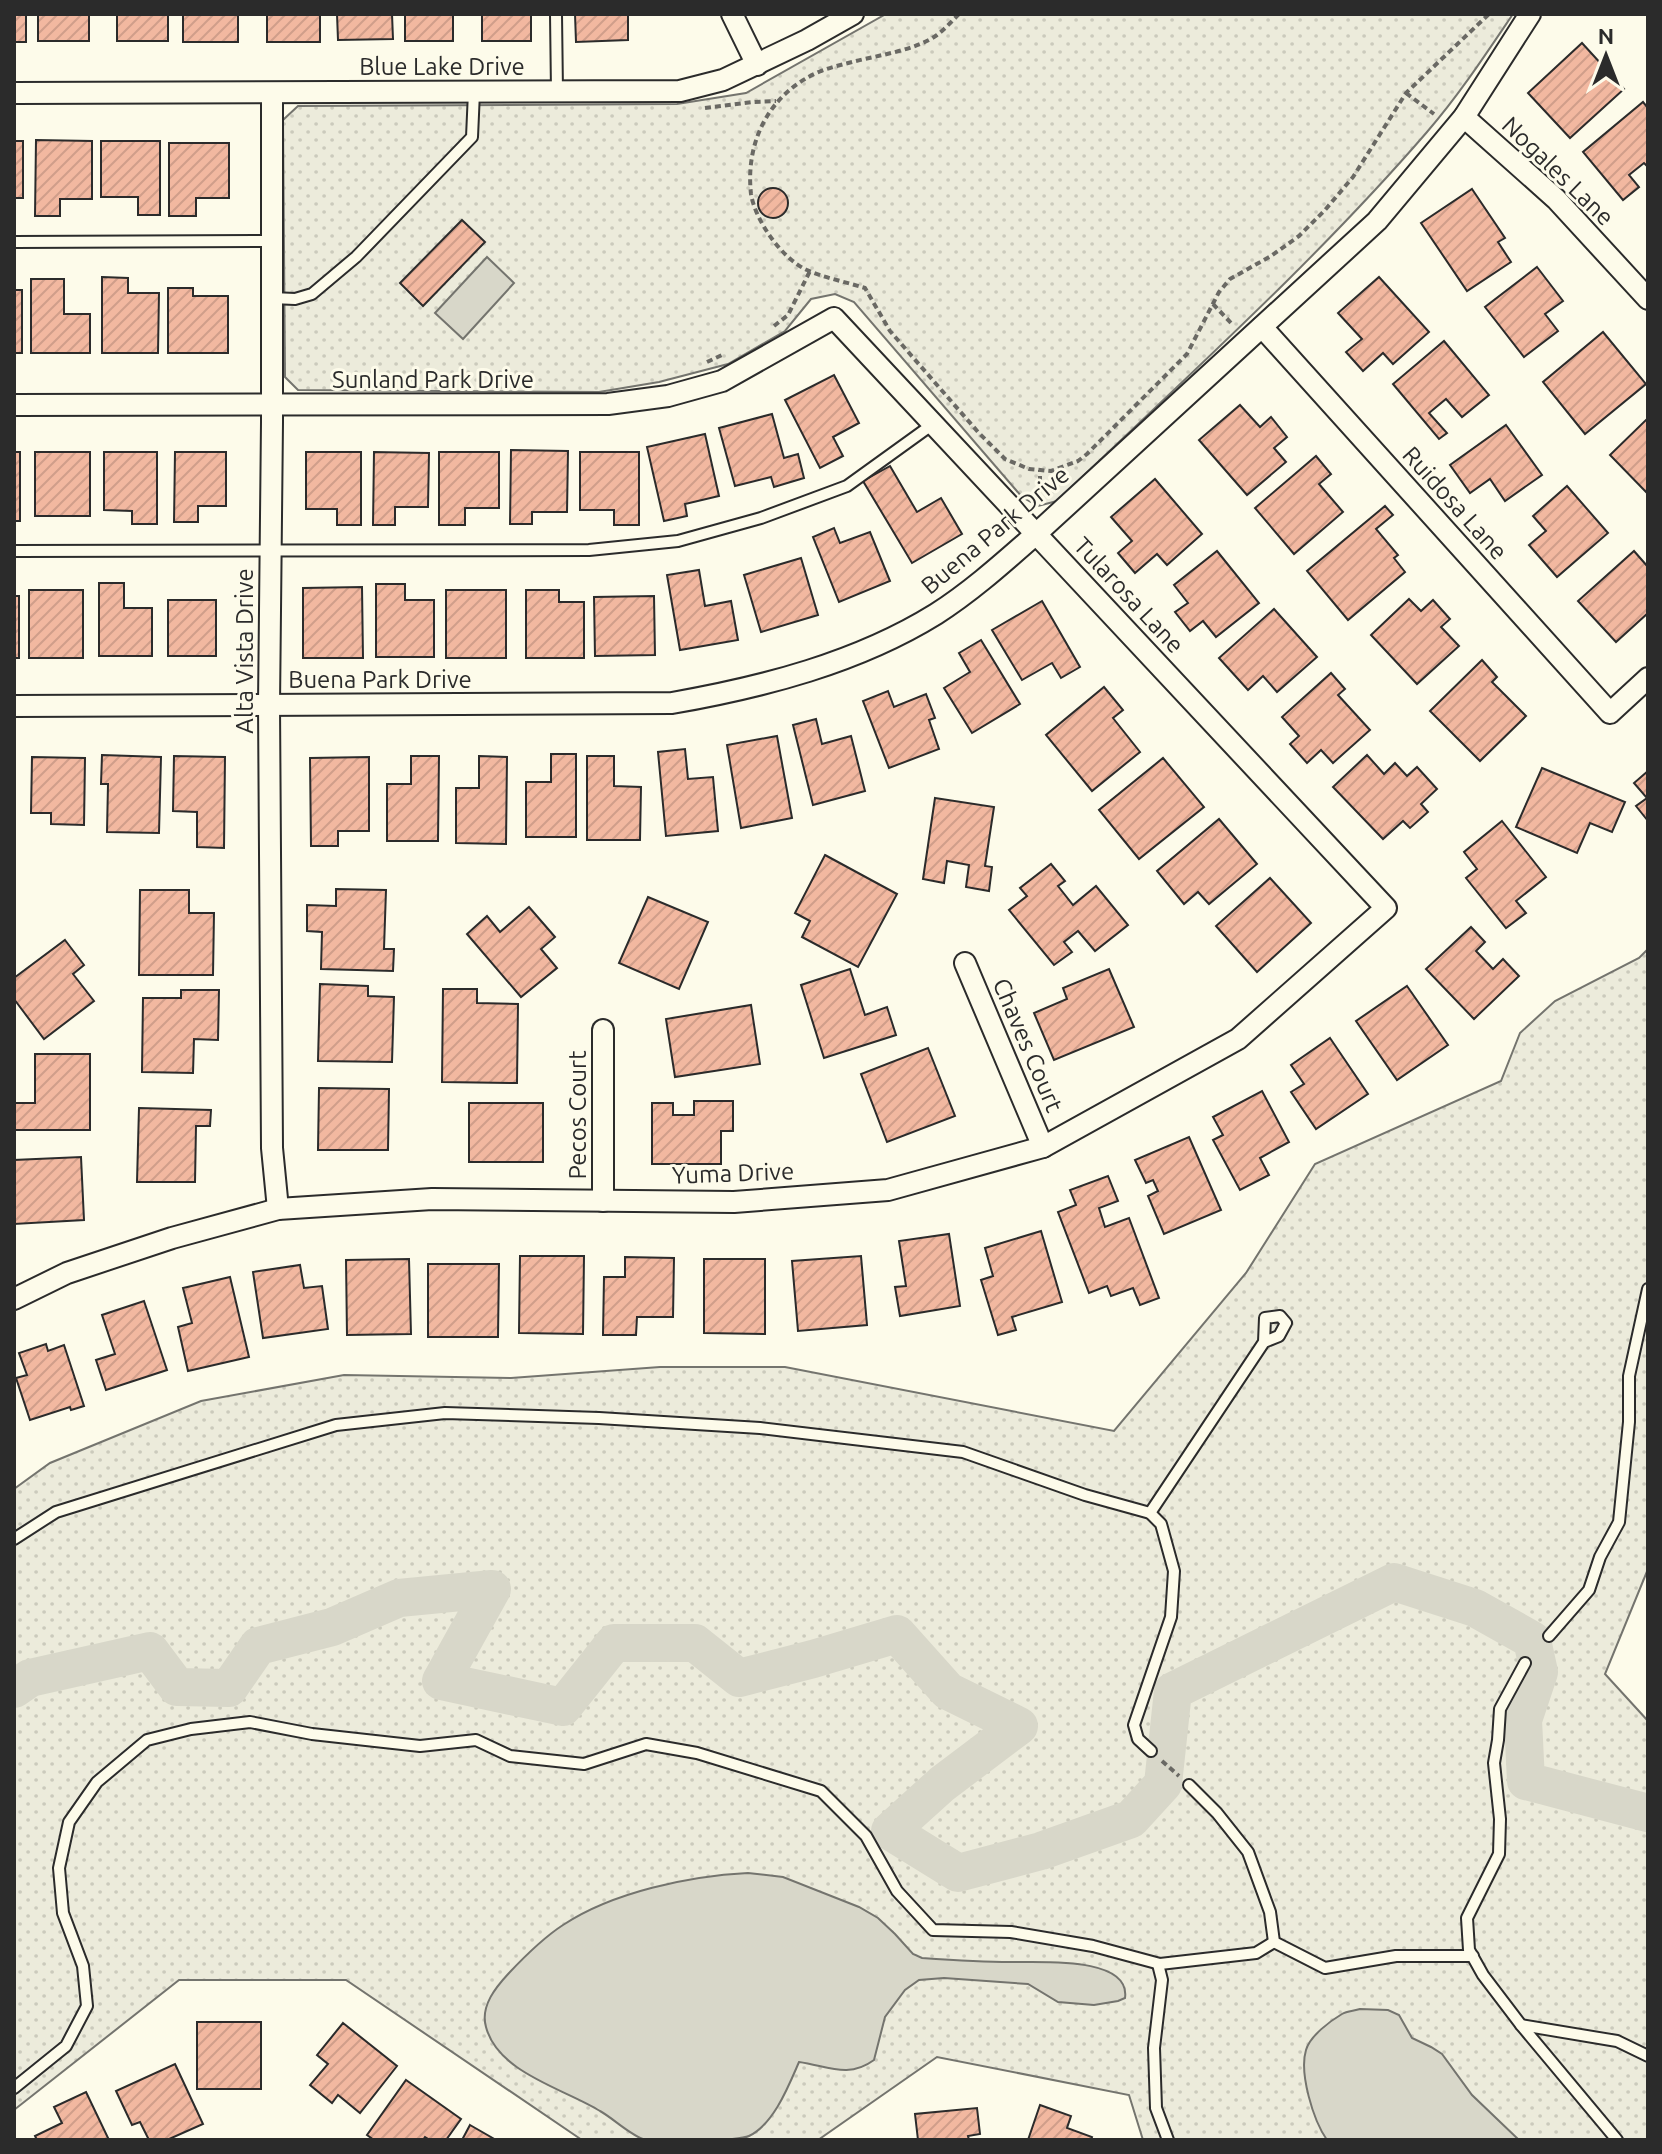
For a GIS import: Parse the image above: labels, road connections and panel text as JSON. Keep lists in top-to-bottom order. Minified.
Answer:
{"streets":{"street":["Blue Lake Drive","Nogales Lane","Sunland Park Drive","Ruidosa Lane","Buena Park Drive","Tularosa Lane","Alta Vista Drive","Chaves Court","Pecos Court","Yuma Drive"]},"crossings":[["Blue Lake Drive","Alta Vista Drive"],["Nogales Lane","Buena Park Drive"],["Sunland Park Drive","Tularosa Lane"],["Sunland Park Drive","Alta Vista Drive"],["Ruidosa Lane","Buena Park Drive"],["Buena Park Drive","Tularosa Lane"],["Buena Park Drive","Alta Vista Drive"],["Tularosa Lane","Yuma Drive"],["Alta Vista Drive","Yuma Drive"],["Chaves Court","Yuma Drive"],["Pecos Court","Yuma Drive"]],"north":"top"}
